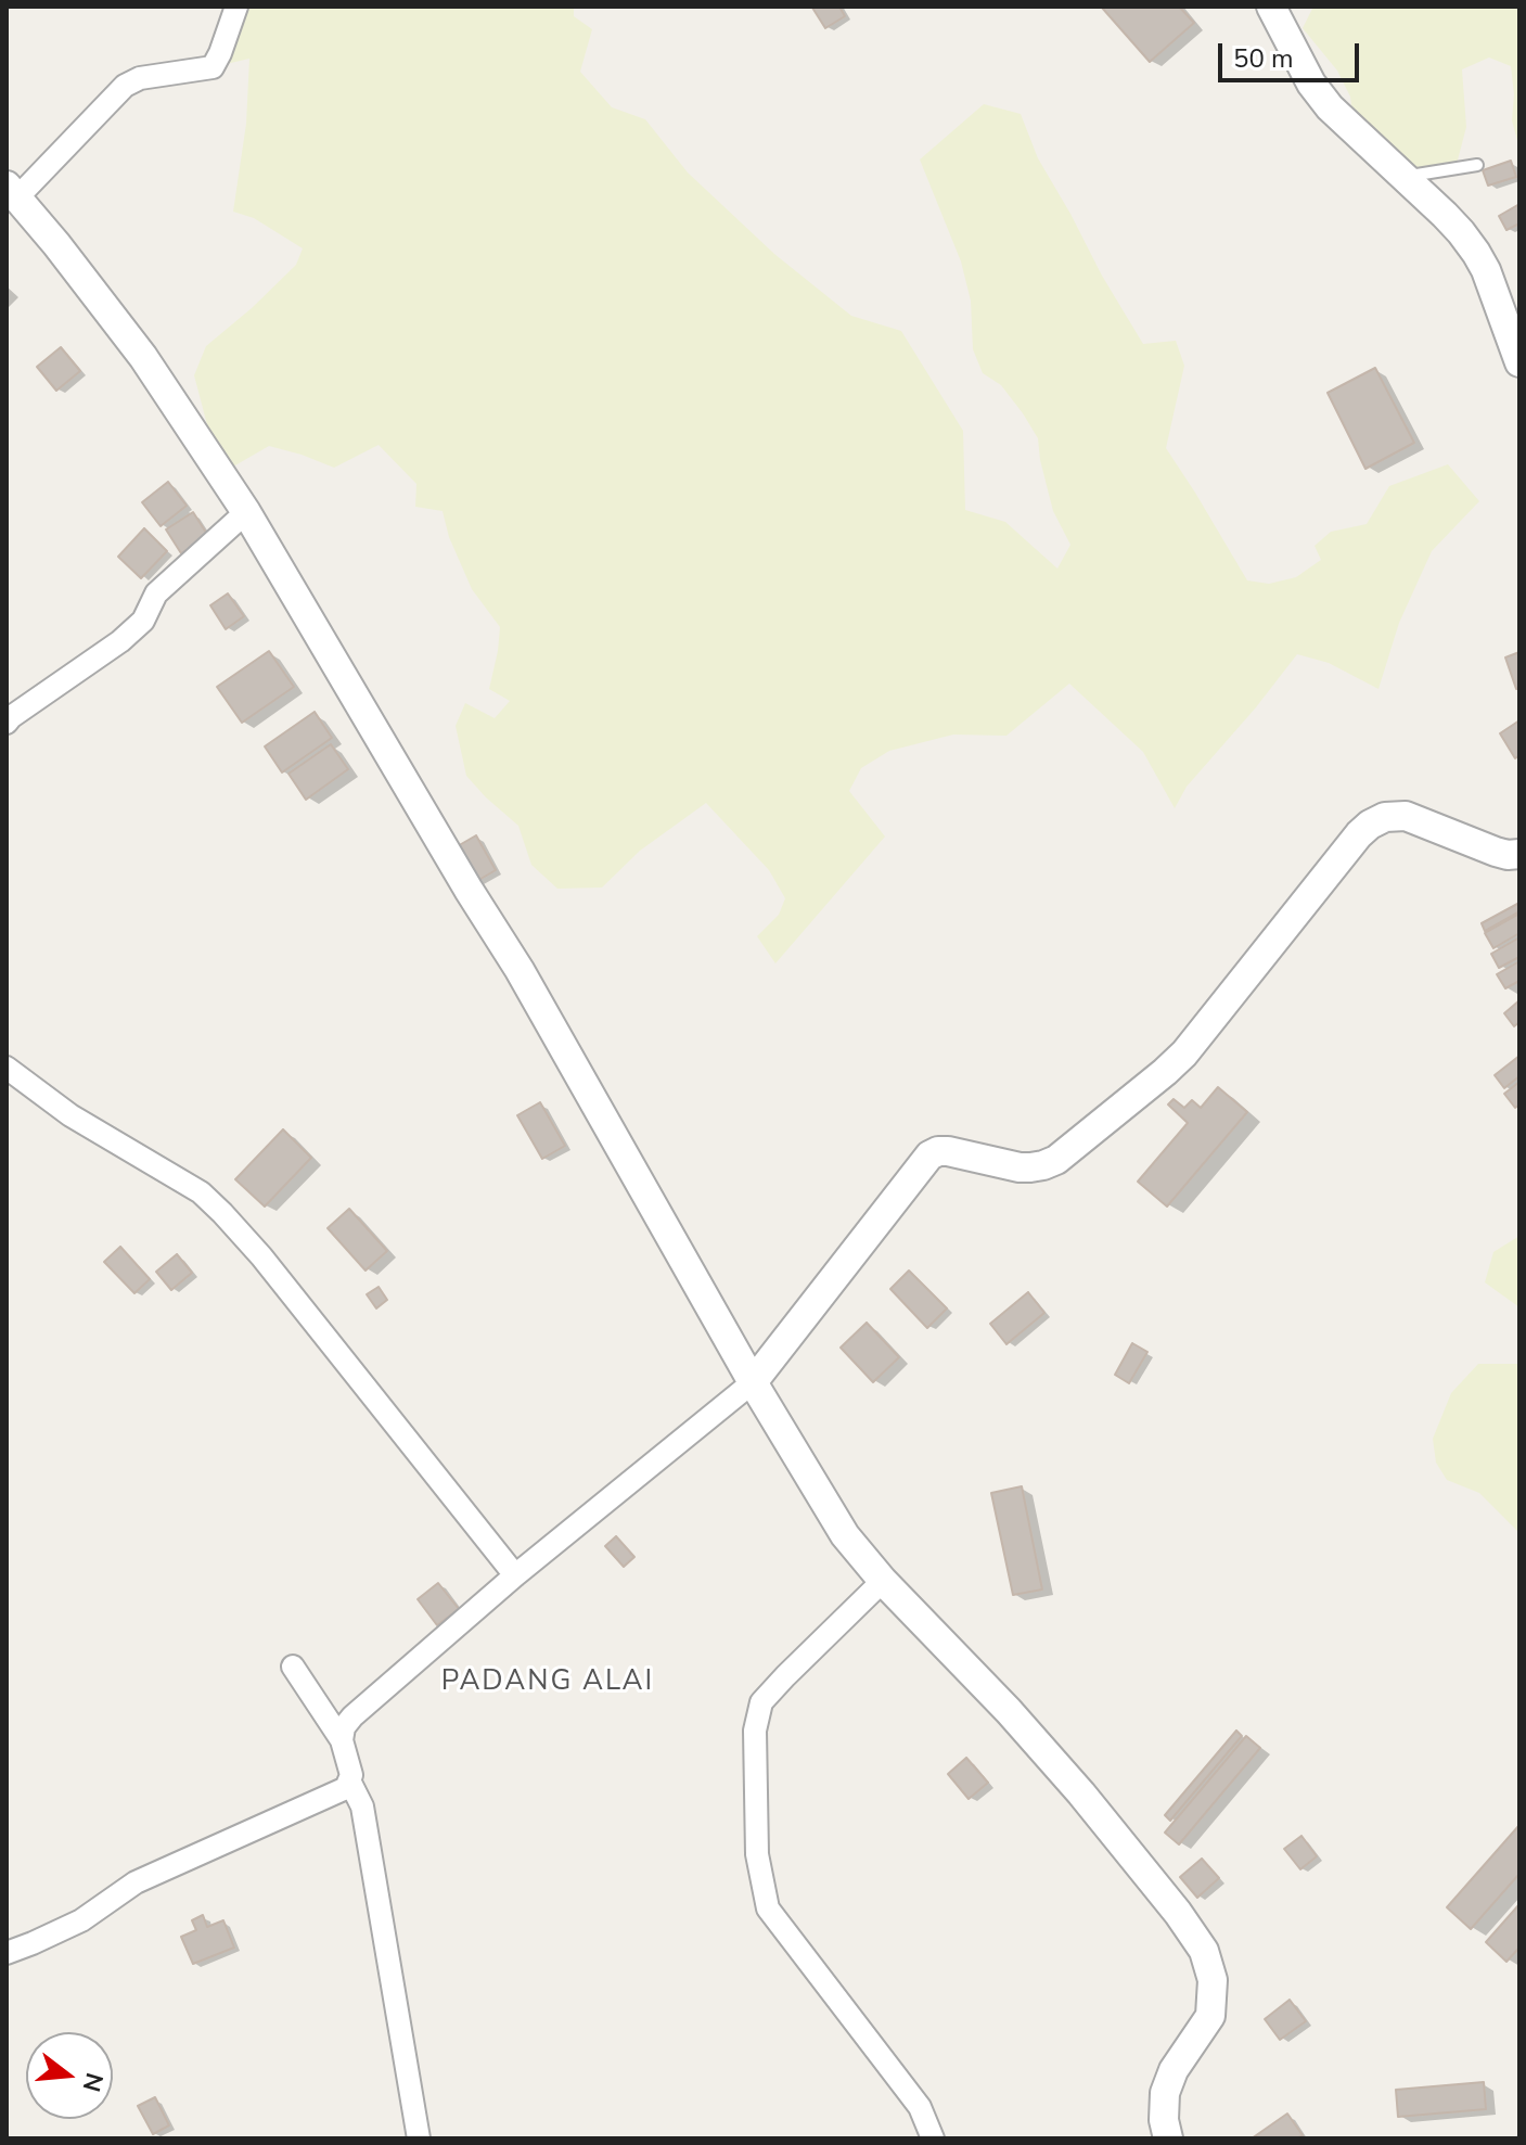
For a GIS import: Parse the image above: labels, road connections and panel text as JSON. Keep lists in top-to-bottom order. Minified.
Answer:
{"districts":["PADANG ALAI"],"scale_bar":"50 m","north":"right"}
